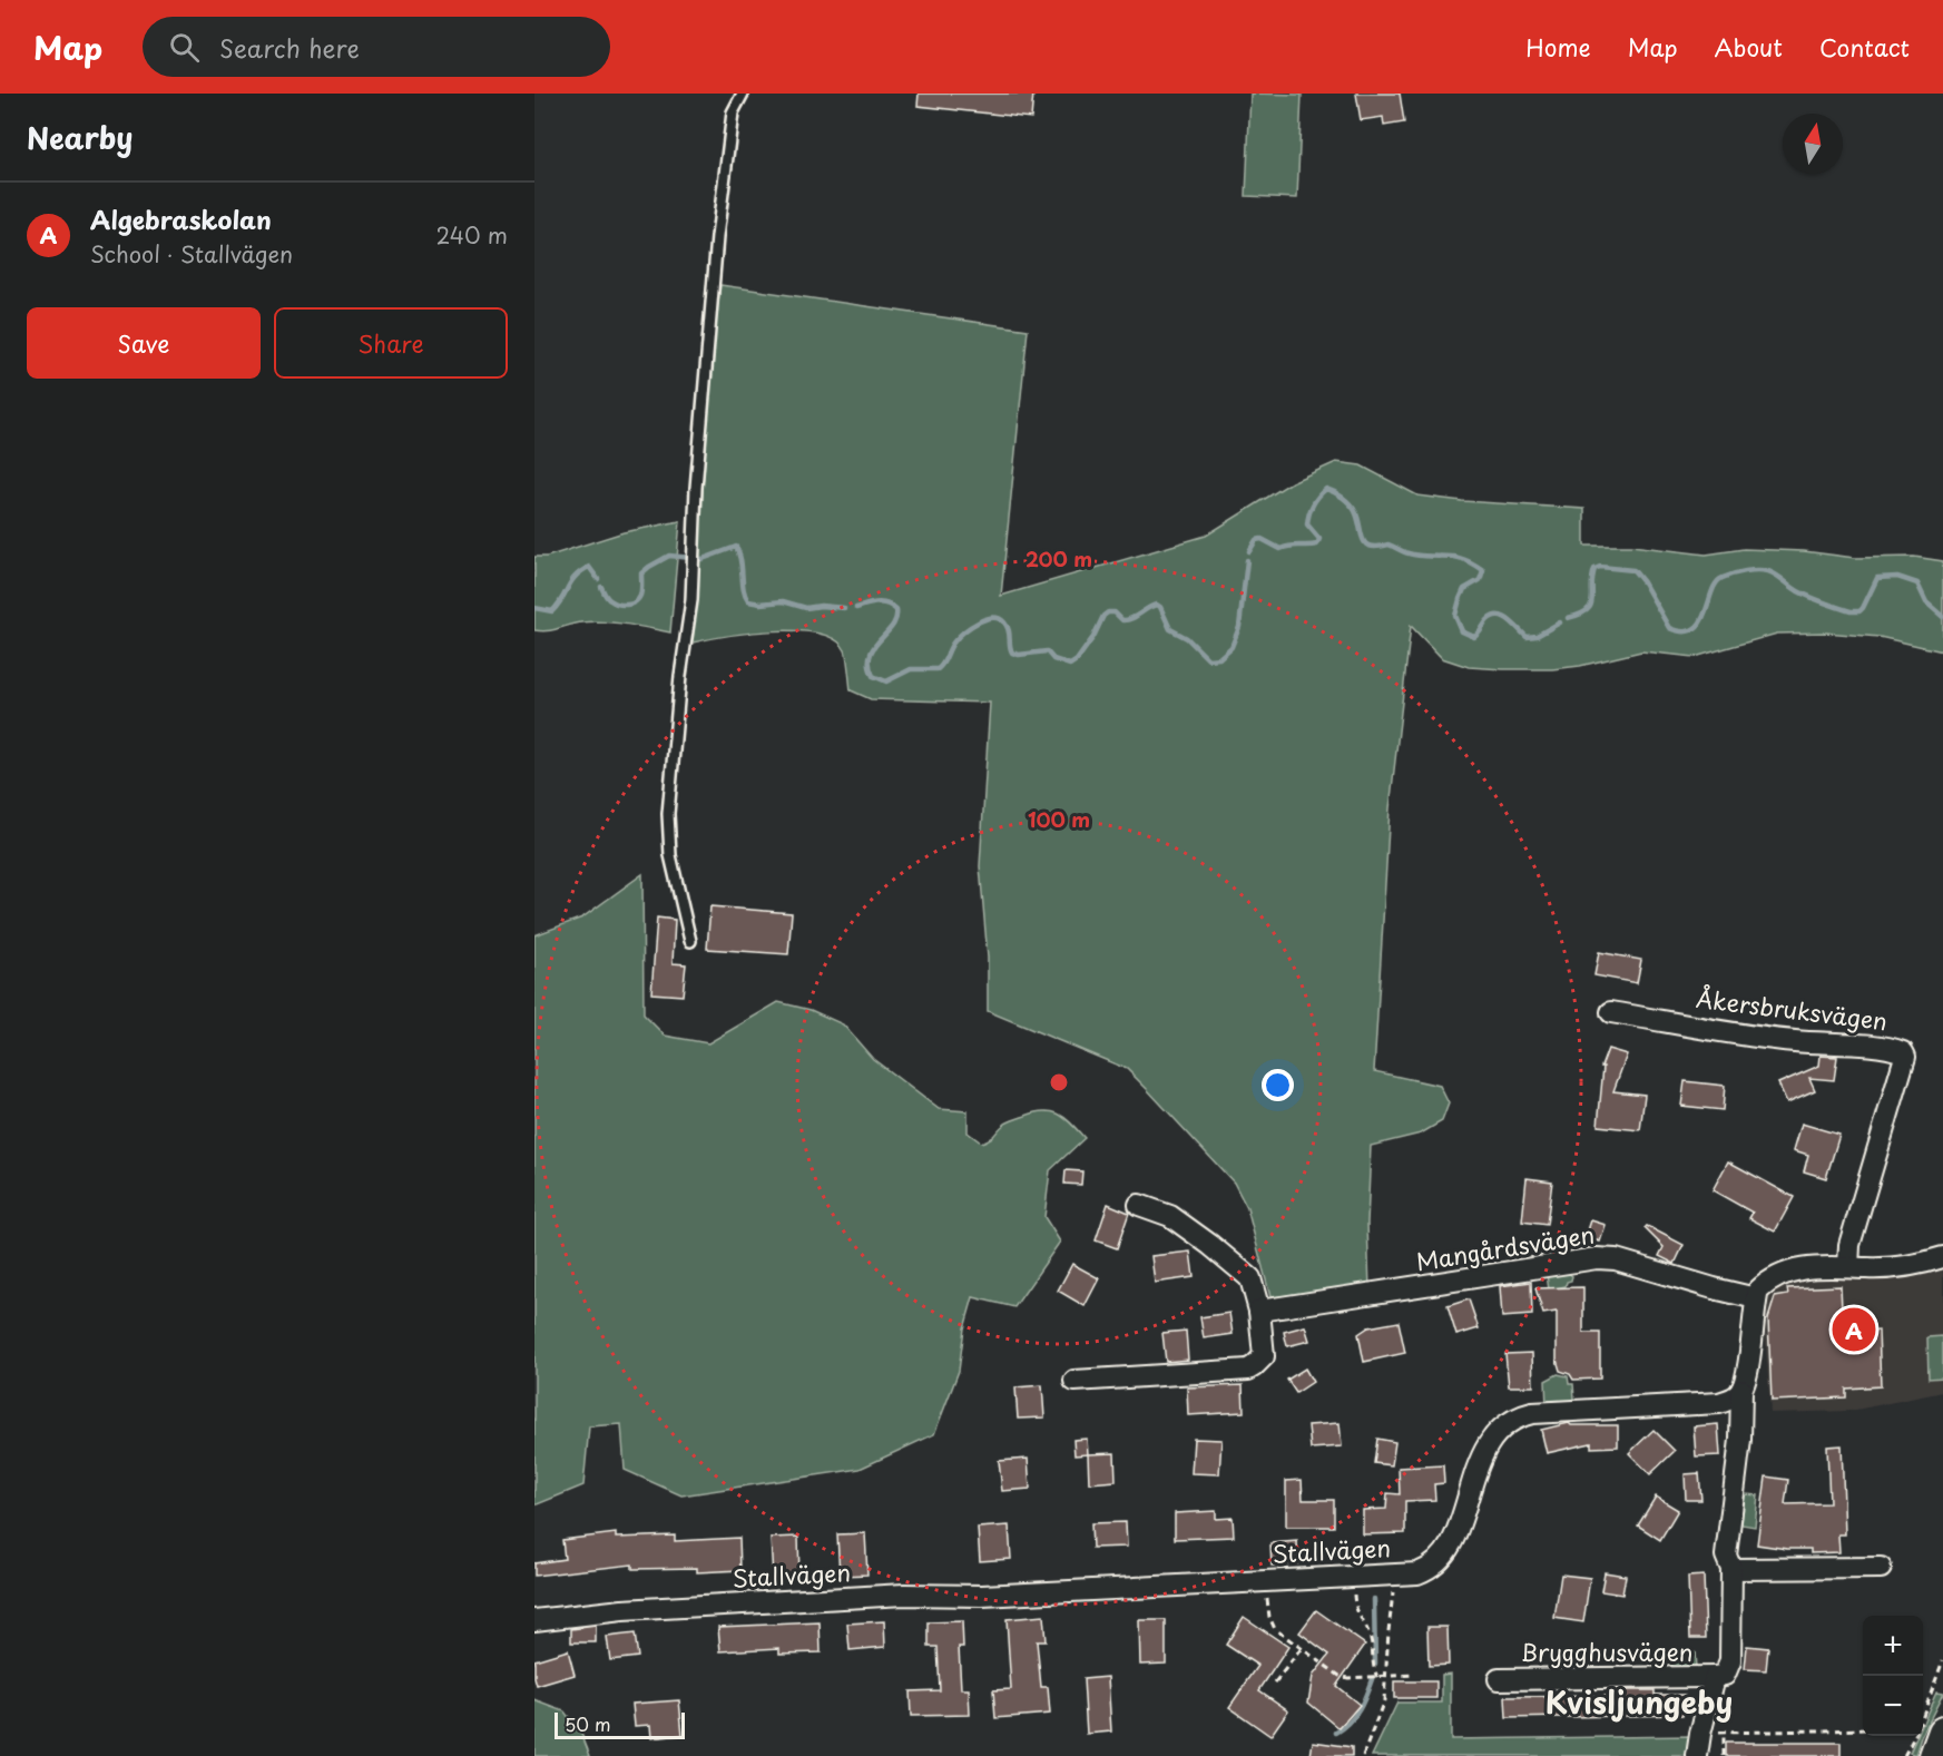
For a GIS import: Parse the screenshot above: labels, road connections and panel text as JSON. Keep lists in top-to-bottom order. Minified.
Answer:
{"streets":{"street":["Åkersbruksvägen","Mangårdsvägen","Stallvägen","Brygghusvägen"]},"crossings":[["Stallvägen","Brygghusvägen"]],"districts":["Kvisljungeby"],"scale_bar":"50 m","north":"top","page":{"header":"Map","search":"Search here","nav":["Home","Map","About","Contact"],"heading":"Nearby","list":[{"mark":"A","name":"Algebraskolan","note":"School · Stallvägen","value":"240 m"}],"buttons":["Save","Share"],"pins":"A","map_buttons":["+","−"],"scale":"50 m"},"rings":["200 m","100 m"]}
